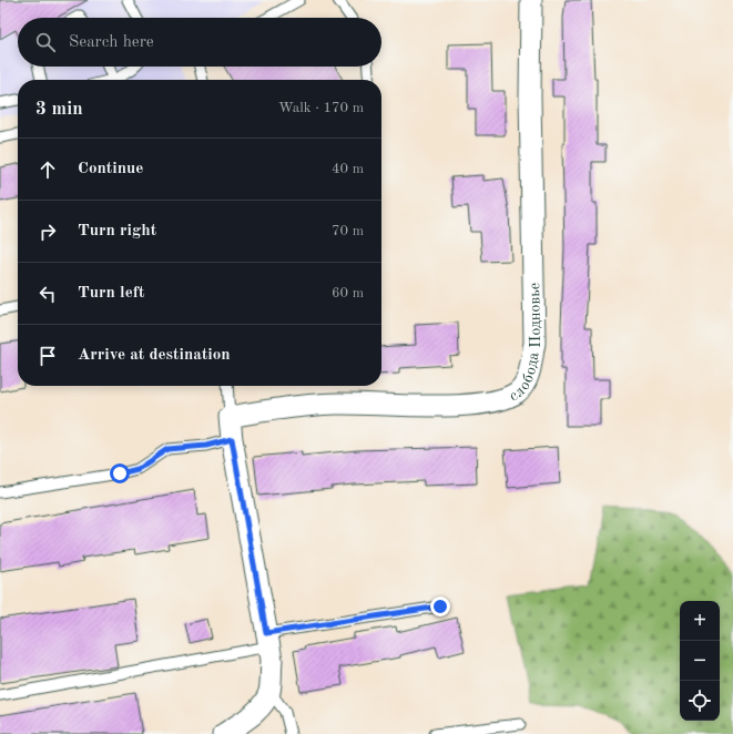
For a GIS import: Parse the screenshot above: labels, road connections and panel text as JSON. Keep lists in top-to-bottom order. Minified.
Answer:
{"streets":{"street":["слобода Подновье"]},"page":{"search":"Search here","heading":["3 min","Walk · 170 m"],"list":[["Continue","40 m"],["Turn right","70 m"],["Turn left","60 m"],"Arrive at destination"],"map_buttons":["+","−"]}}
